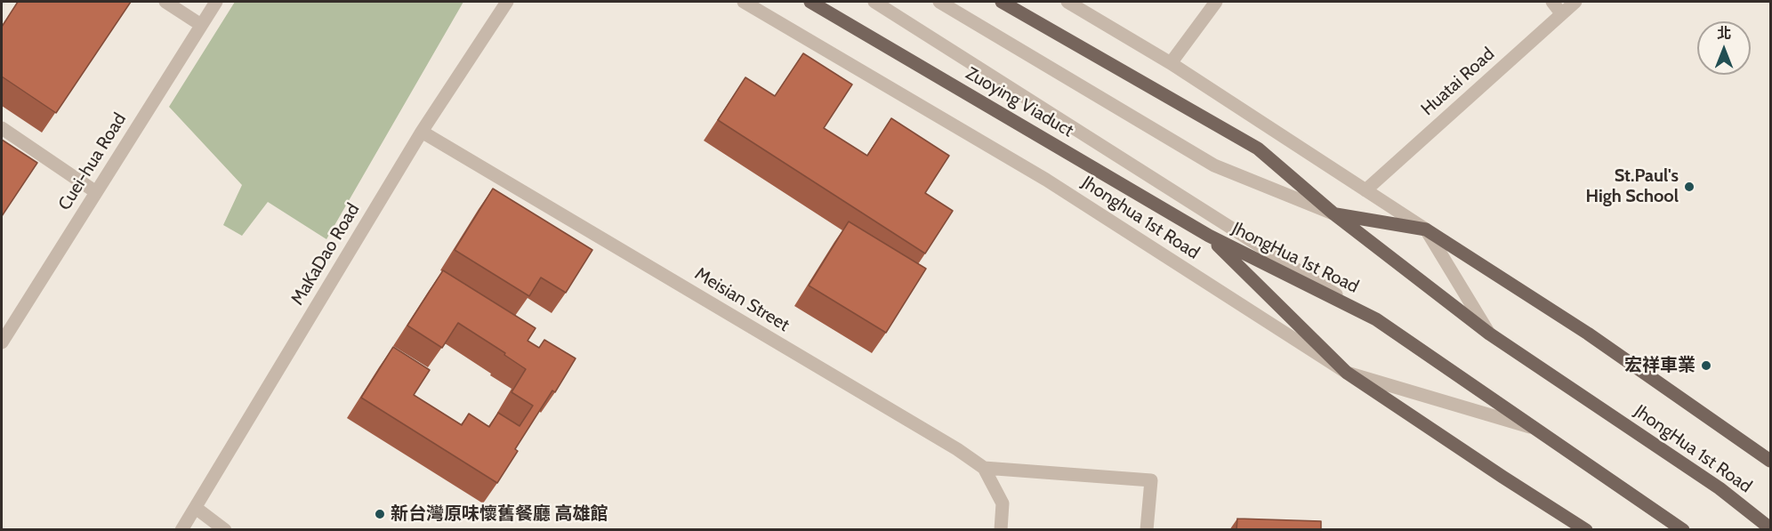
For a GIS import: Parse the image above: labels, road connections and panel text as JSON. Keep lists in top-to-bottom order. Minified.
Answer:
{"streets":{"main road":["Zuoying Viaduct","JhongHua 1st Road"],"street":["Huatai Road","Cuei-hua Road","Jhonghua 1st Road","MaKaDao Road","Meisian Street"]},"crossings":[["Zuoying Viaduct","JhongHua 1st Road"],["Jhonghua 1st Road","JhongHua 1st Road"],["MaKaDao Road","Meisian Street"]],"places":["St.Paul's High School","宏祥車業","新台灣原味懷舊餐廳 高雄館"],"north":"top"}
